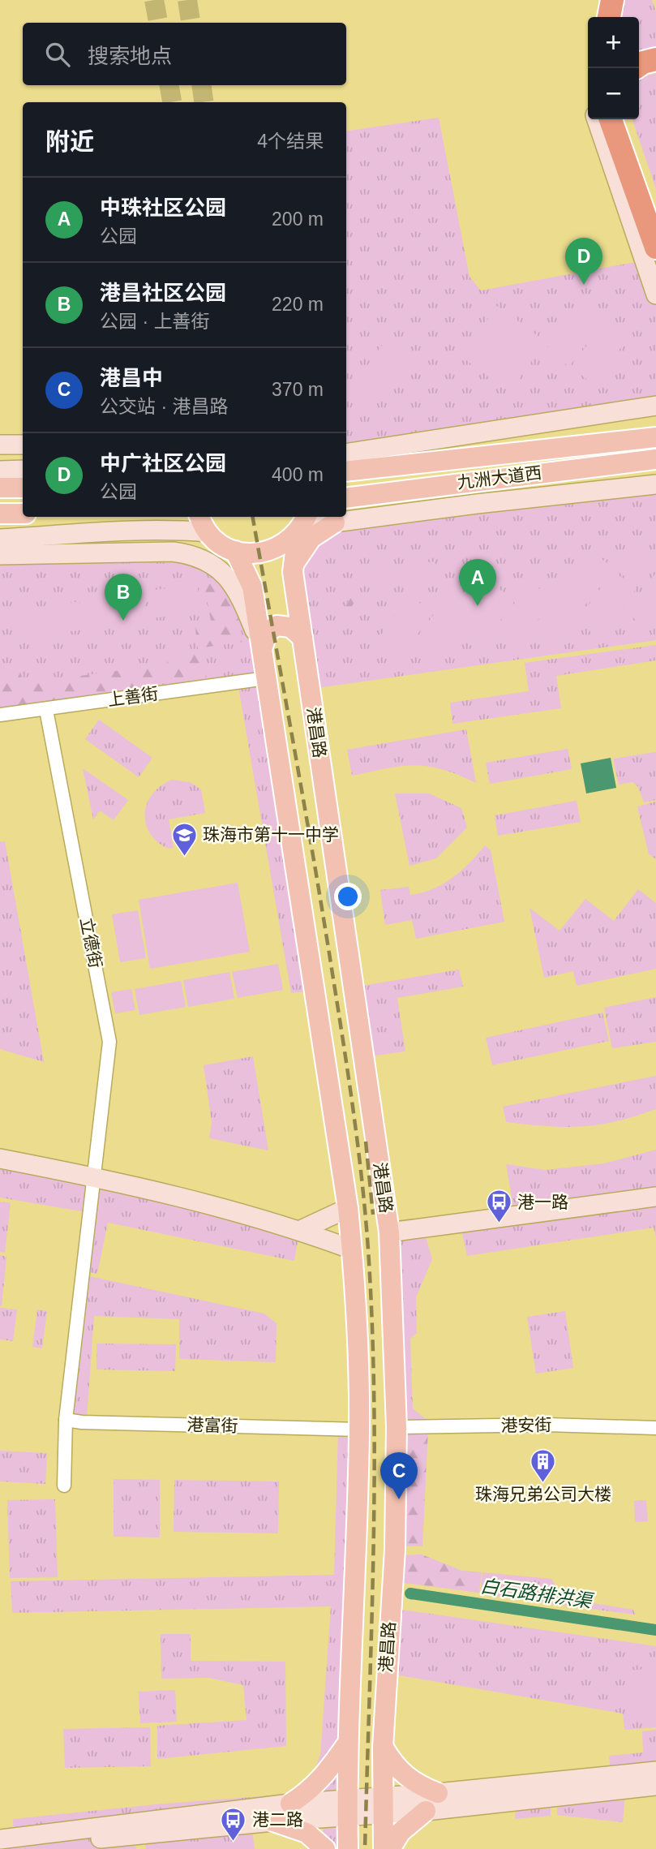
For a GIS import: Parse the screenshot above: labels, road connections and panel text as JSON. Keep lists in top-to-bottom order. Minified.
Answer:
{"streets":{"main road":["九洲大道西","港昌路"],"street":["上善街","立德街","港富街","港安街"]},"crossings":[["上善街","港昌路"],["上善街","立德街"],["港昌路","港富街"],["港昌路","港安街"]],"water":["白石路排洪渠"],"places":{"school or university":["珠海市第十一中学"],"bus stop":["港一路","港二路"],"building":["珠海兄弟公司大楼"]},"page":{"map_buttons":["+","−"],"search":"搜索地点","heading":["附近","4个结果"],"list":[{"mark":"A","name":"中珠社区公园","note":"公园","value":"200 m"},{"mark":"B","name":"港昌社区公园","note":"公园 · 上善街","value":"220 m"},{"mark":"C","name":"港昌中","note":"公交站 · 港昌路","value":"370 m"},{"mark":"D","name":"中广社区公园","note":"公园","value":"400 m"}],"pins":["D","A","B","C"]}}
